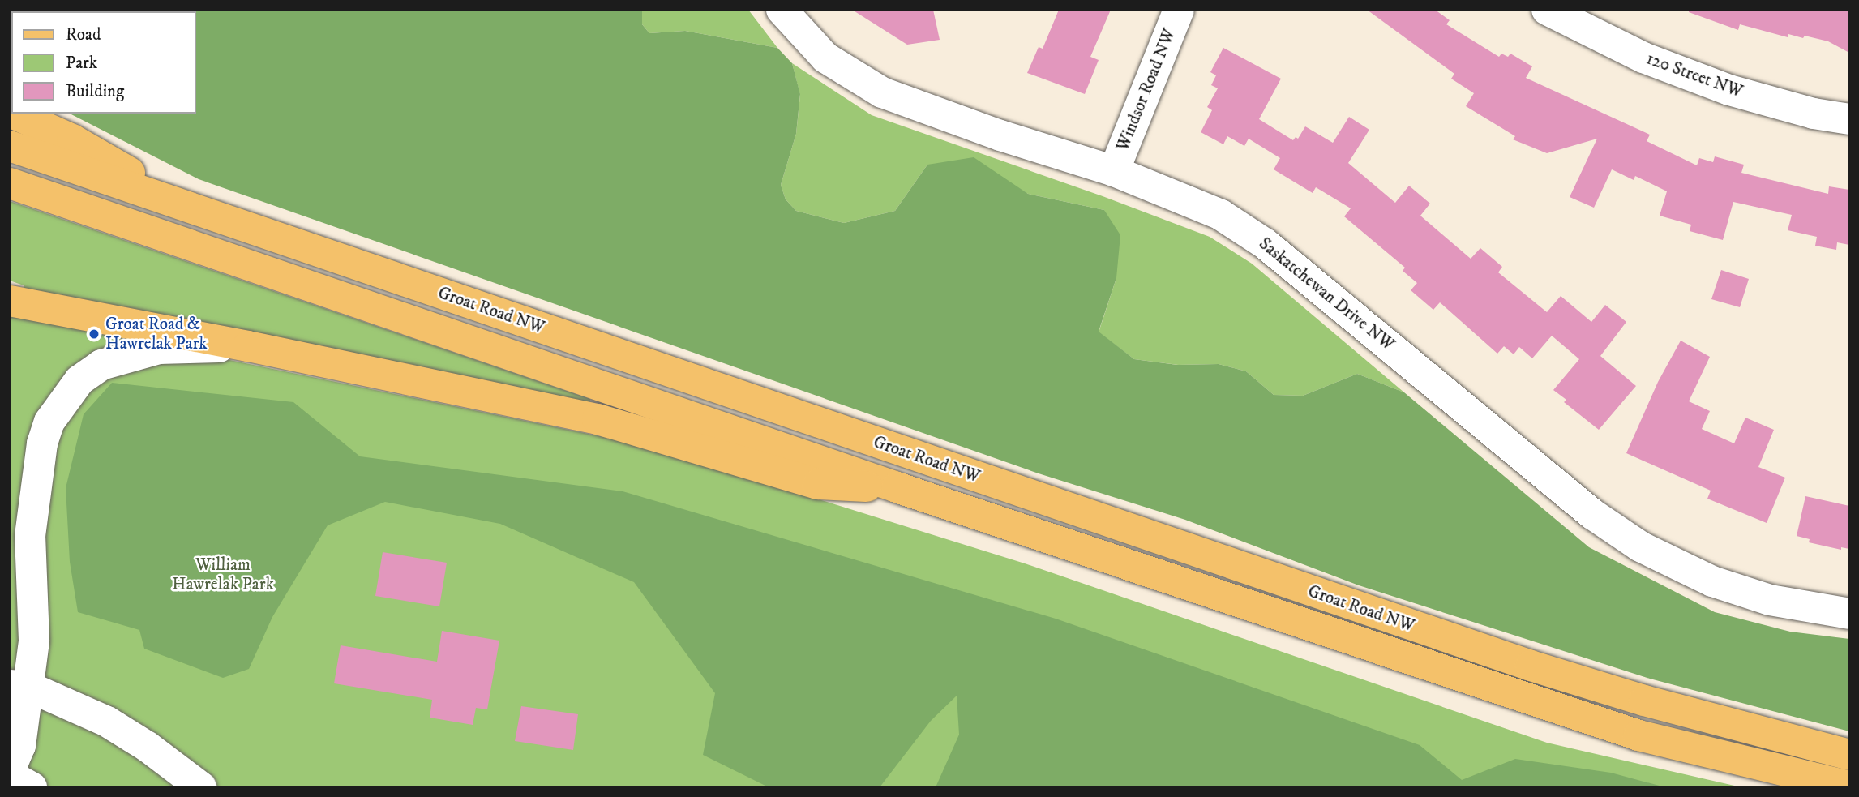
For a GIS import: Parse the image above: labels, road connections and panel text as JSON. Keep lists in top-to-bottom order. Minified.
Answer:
{"streets":{"main road":["Groat Road NW"],"street":["120 Street NW","Windsor Road NW","Saskatchewan Drive NW"]},"crossings":[["Windsor Road NW","Saskatchewan Drive NW"]],"parks":["William Hawrelak Park"],"places":["Groat Road & Hawrelak Park"],"legend":["Road","Park","Building"]}
